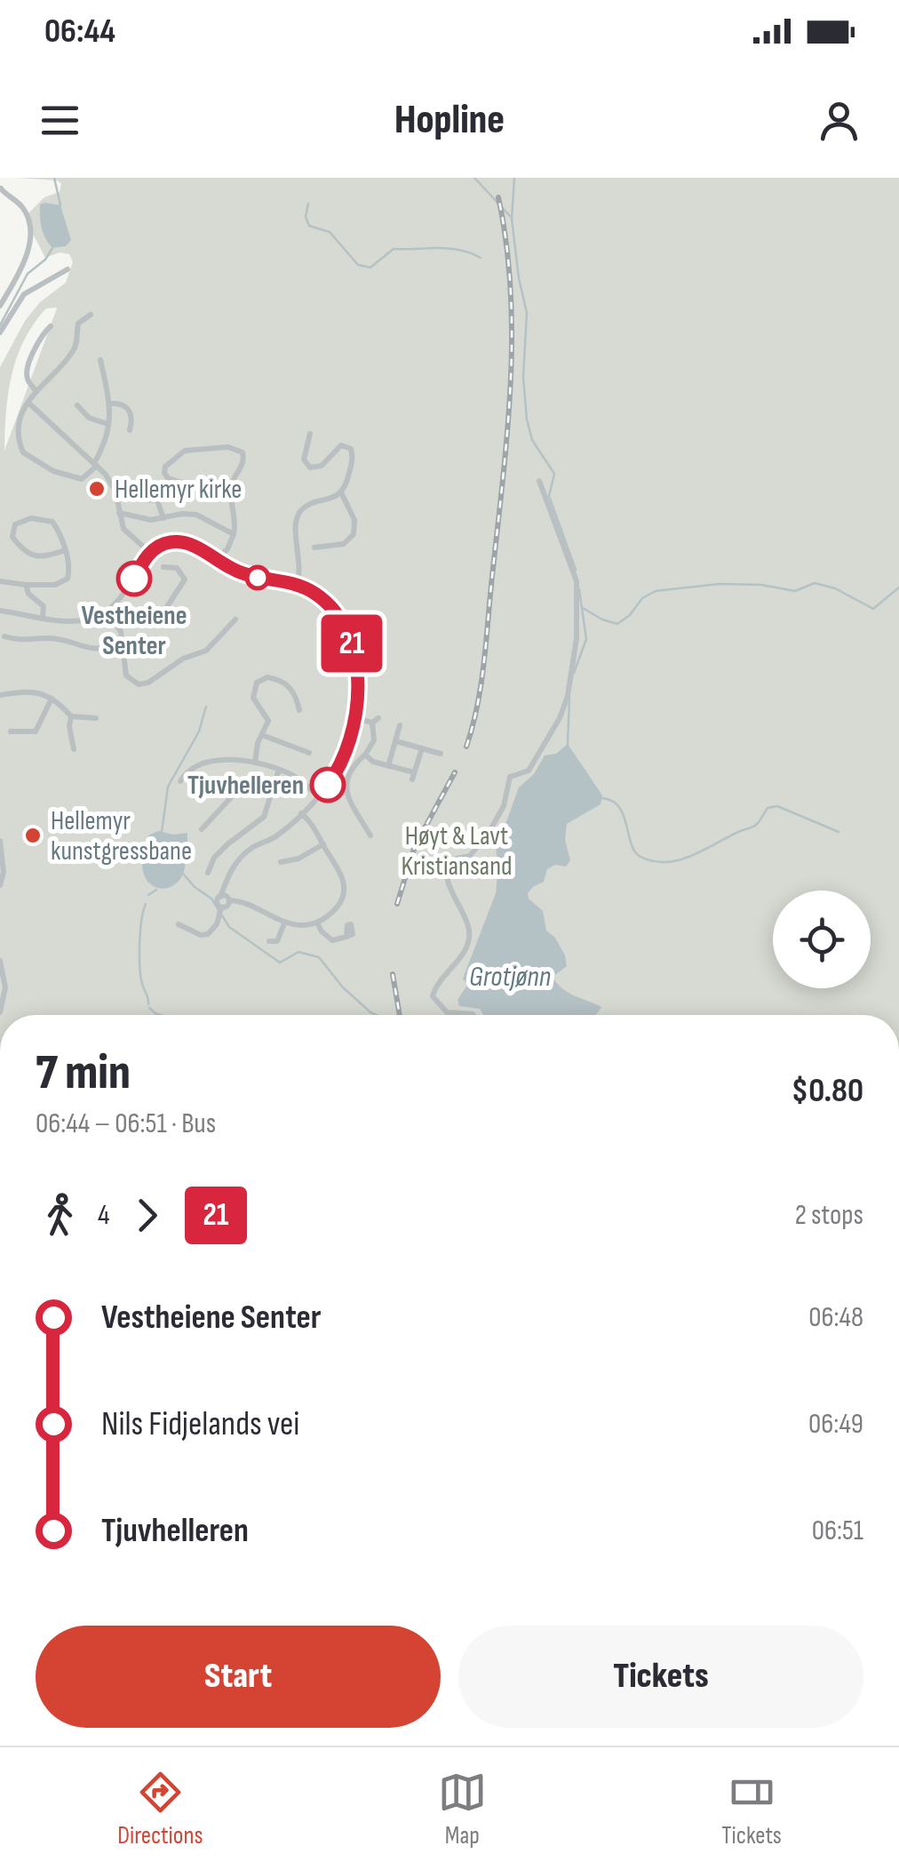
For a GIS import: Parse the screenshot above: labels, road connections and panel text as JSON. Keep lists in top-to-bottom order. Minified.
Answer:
{"water":["Grotjønn"],"parks":["Høyt & Lavt Kristiansand"],"places":["Hellemyr kirke","Vestheiene Senter","Tjuvhelleren","Hellemyr kunstgressbane"],"lines":["bus line 21"],"page":{"status":"06:44","header":"Hopline","on_map":"21","heading":["7 min","06:44 – 06:51 · Bus","$0.80"],"legs":["4","21","2 stops"],"list":[{"name":"Vestheiene Senter","value":"06:48"},{"name":"Nils Fidjelands vei","value":"06:49"},{"name":"Tjuvhelleren","value":"06:51"}],"buttons":["Start","Tickets"],"tabs":["Directions","Map","Tickets"]}}
